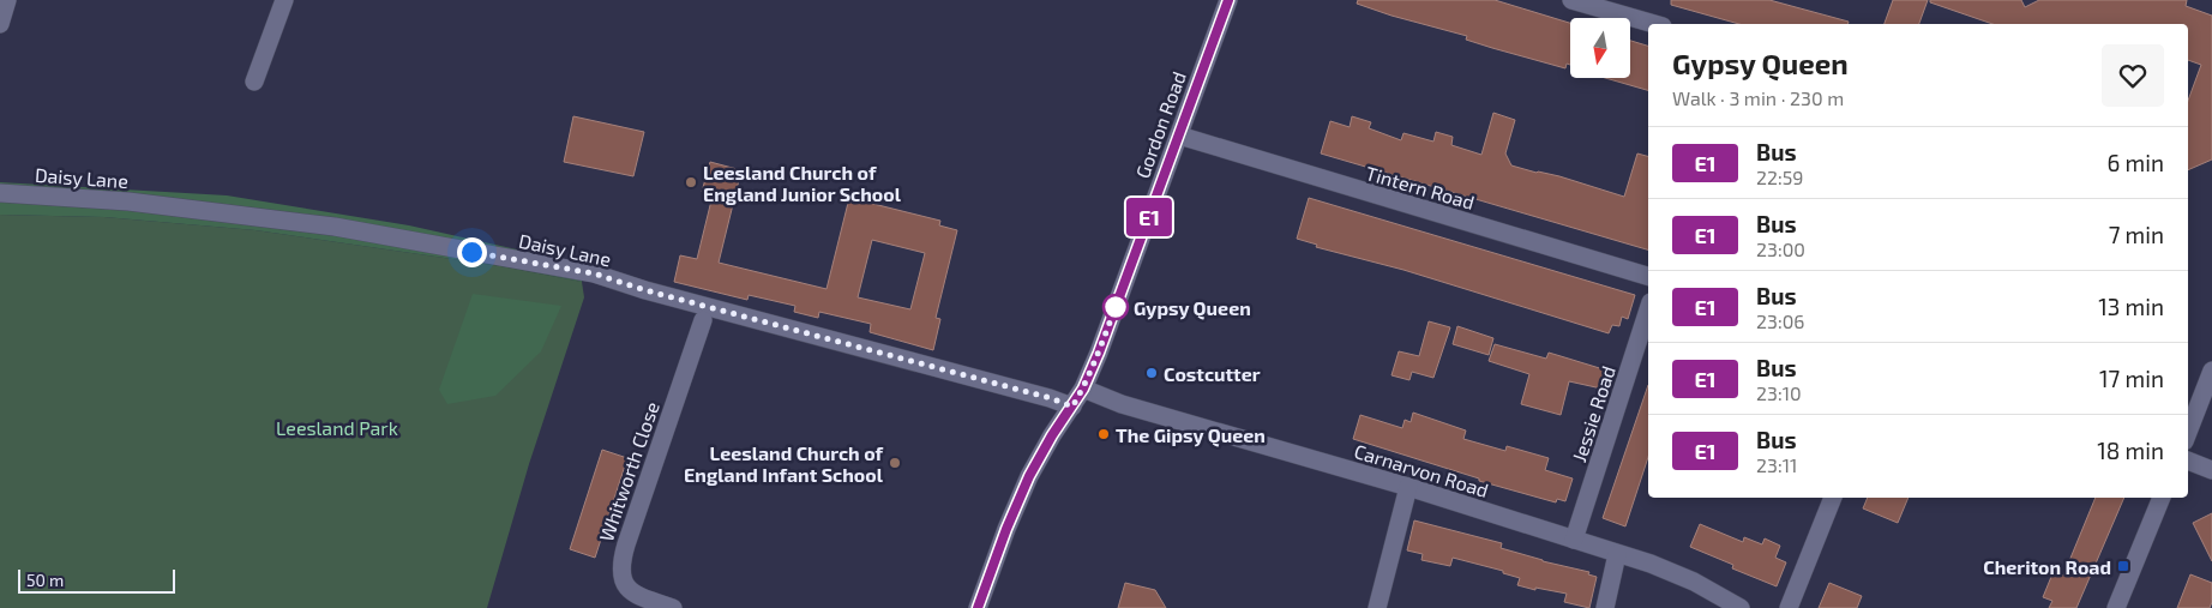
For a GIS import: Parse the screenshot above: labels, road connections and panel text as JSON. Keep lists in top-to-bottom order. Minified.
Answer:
{"streets":{"street":["Gordon Road","Daisy Lane","Tintern Road","Jessie Road","Carnarvon Road","Whitworth Close"]},"crossings":[["Gordon Road","Daisy Lane"],["Gordon Road","Tintern Road"],["Gordon Road","Carnarvon Road"],["Jessie Road","Carnarvon Road"]],"parks":["Leesland Park"],"places":{"other":["Leesland Church of England Junior School","Gypsy Queen","Costcutter","The Gipsy Queen","Leesland Church of England Infant School"],"transit":["Cheriton Road"]},"lines":["bus line E1"],"scale_bar":"50 m","north":"bottom","page":{"on_map":"E1","heading":["Gypsy Queen","Walk · 3 min · 230 m"],"list":[{"mark":"E1","name":"Bus","note":"22:59","value":"6 min"},{"mark":"E1","name":"Bus","note":"23:00","value":"7 min"},{"mark":"E1","name":"Bus","note":"23:06","value":"13 min"},{"mark":"E1","name":"Bus","note":"23:10","value":"17 min"},{"mark":"E1","name":"Bus","note":"23:11","value":"18 min"}],"scale":"50 m"}}
